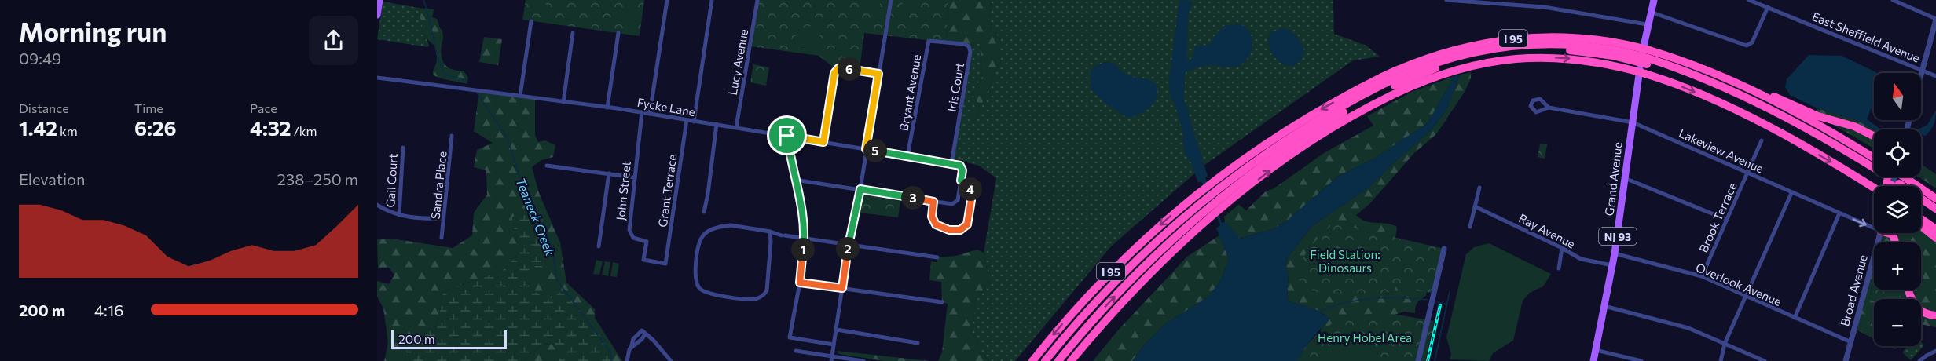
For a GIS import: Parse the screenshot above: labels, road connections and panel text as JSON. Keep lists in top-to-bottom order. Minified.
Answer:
{"streets":{"highway":["I 95"],"main road":["Grand Avenue","NJ 93"],"street":["East Sheffield Avenue","Lucy Avenue","Iris Court","Bryant Avenue","Fycke Lane","Lakeview Avenue","Gail Court","Sandra Place","John Street","Grant Terrace","Brook Terrace","Ray Avenue","Overlook Avenue","Broad Avenue"]},"crossings":[["Lucy Avenue","Fycke Lane"],["Iris Court","Bryant Avenue"],["Iris Court","Fycke Lane"],["Bryant Avenue","Fycke Lane"],["Fycke Lane","John Street"],["Fycke Lane","Grant Terrace"],["Lakeview Avenue","Grand Avenue"],["Lakeview Avenue","Brook Terrace"],["Grand Avenue","Ray Avenue"],["Grand Avenue","Overlook Avenue"],["John Street","Grant Terrace"],["Brook Terrace","Overlook Avenue"],["Overlook Avenue","Broad Avenue"]],"water":["Teaneck Creek"],"parks":["Field Station: Dinosaurs","Henry Hobel Area"],"scale_bar":"200 m","north":"top","page":{"heading":["Morning run","09:49"],"pins":["6","5","4","3","2","1"],"map_buttons":["+","−"],"stats":[["Distance","1.42 km"],["Time","6:26"],["Pace","4:32 /km"]],"chart":["Elevation","238–250 m"],"list":[{"name":"200 m","note":"4:16"}],"scale":"200 m"}}
